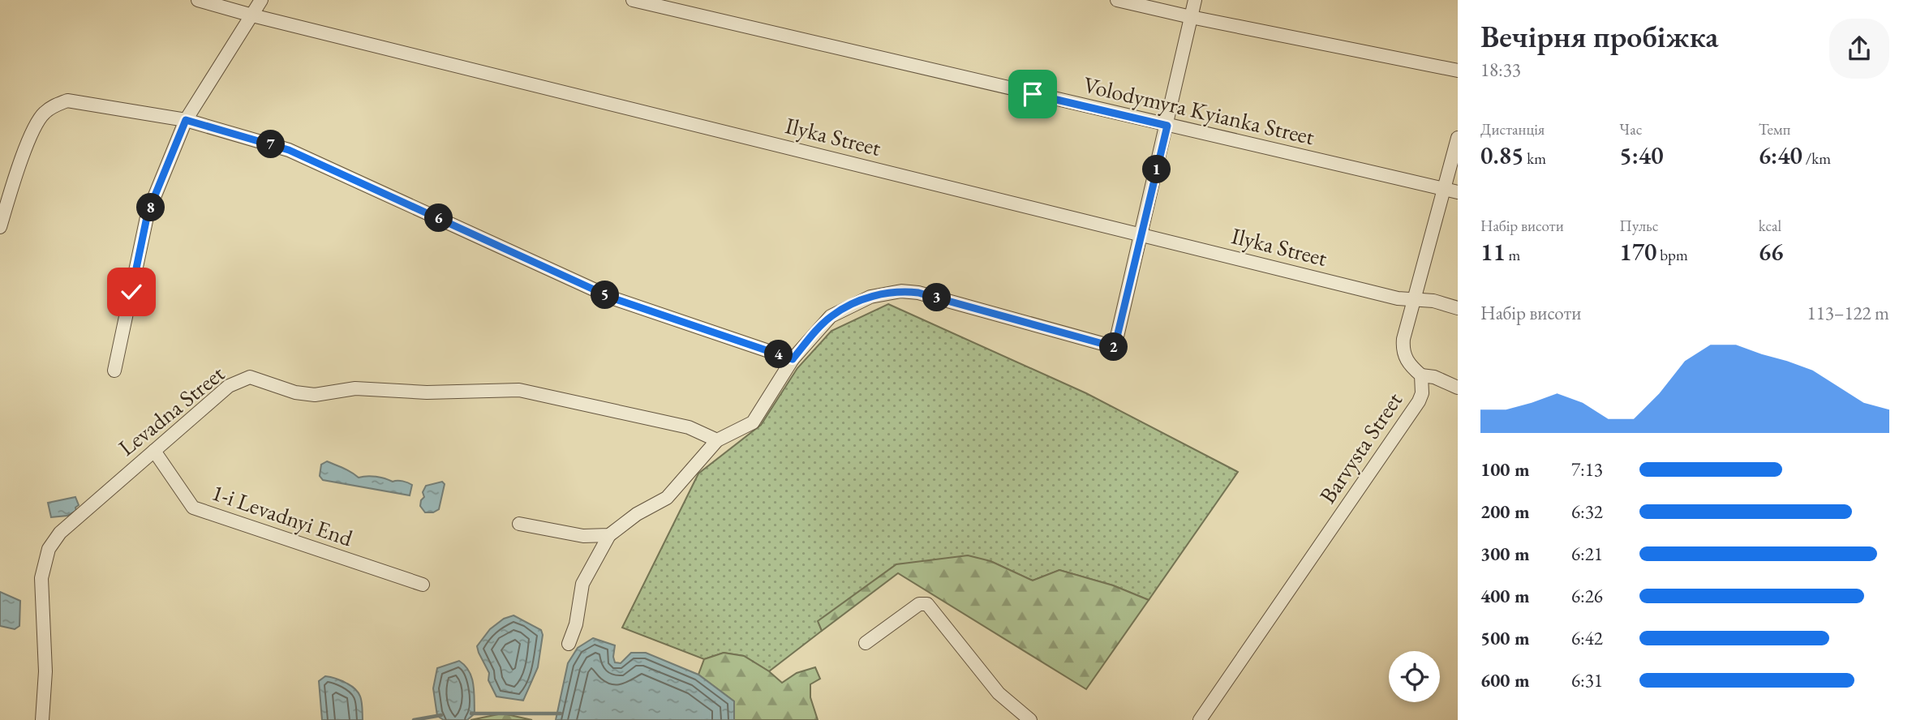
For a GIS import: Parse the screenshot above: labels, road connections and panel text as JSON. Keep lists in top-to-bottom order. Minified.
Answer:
{"streets":{"street":["Volodymyra Kyianka Street","Ilyka Street","Levadna Street","Barvysta Street","1-i Levadnyi End"]},"crossings":[["Volodymyra Kyianka Street","Barvysta Street"],["Ilyka Street","Barvysta Street"],["Levadna Street","1-i Levadnyi End"]],"page":{"heading":["Вечірня пробіжка","18:33"],"stats":[["Дистанція","0.85 km"],["Час","5:40"],["Темп","6:40 /km"],["Набір висоти","11 m"],["Пульс","170 bpm"],["kcal","66"]],"pins":["7","1","8","6","5","3","2","4"],"chart":["Набір висоти","113–122 m"],"list":[{"name":"100 m","note":"7:13"},{"name":"200 m","note":"6:32"},{"name":"300 m","note":"6:21"},{"name":"400 m","note":"6:26"},{"name":"500 m","note":"6:42"},{"name":"600 m","note":"6:31"}]}}
